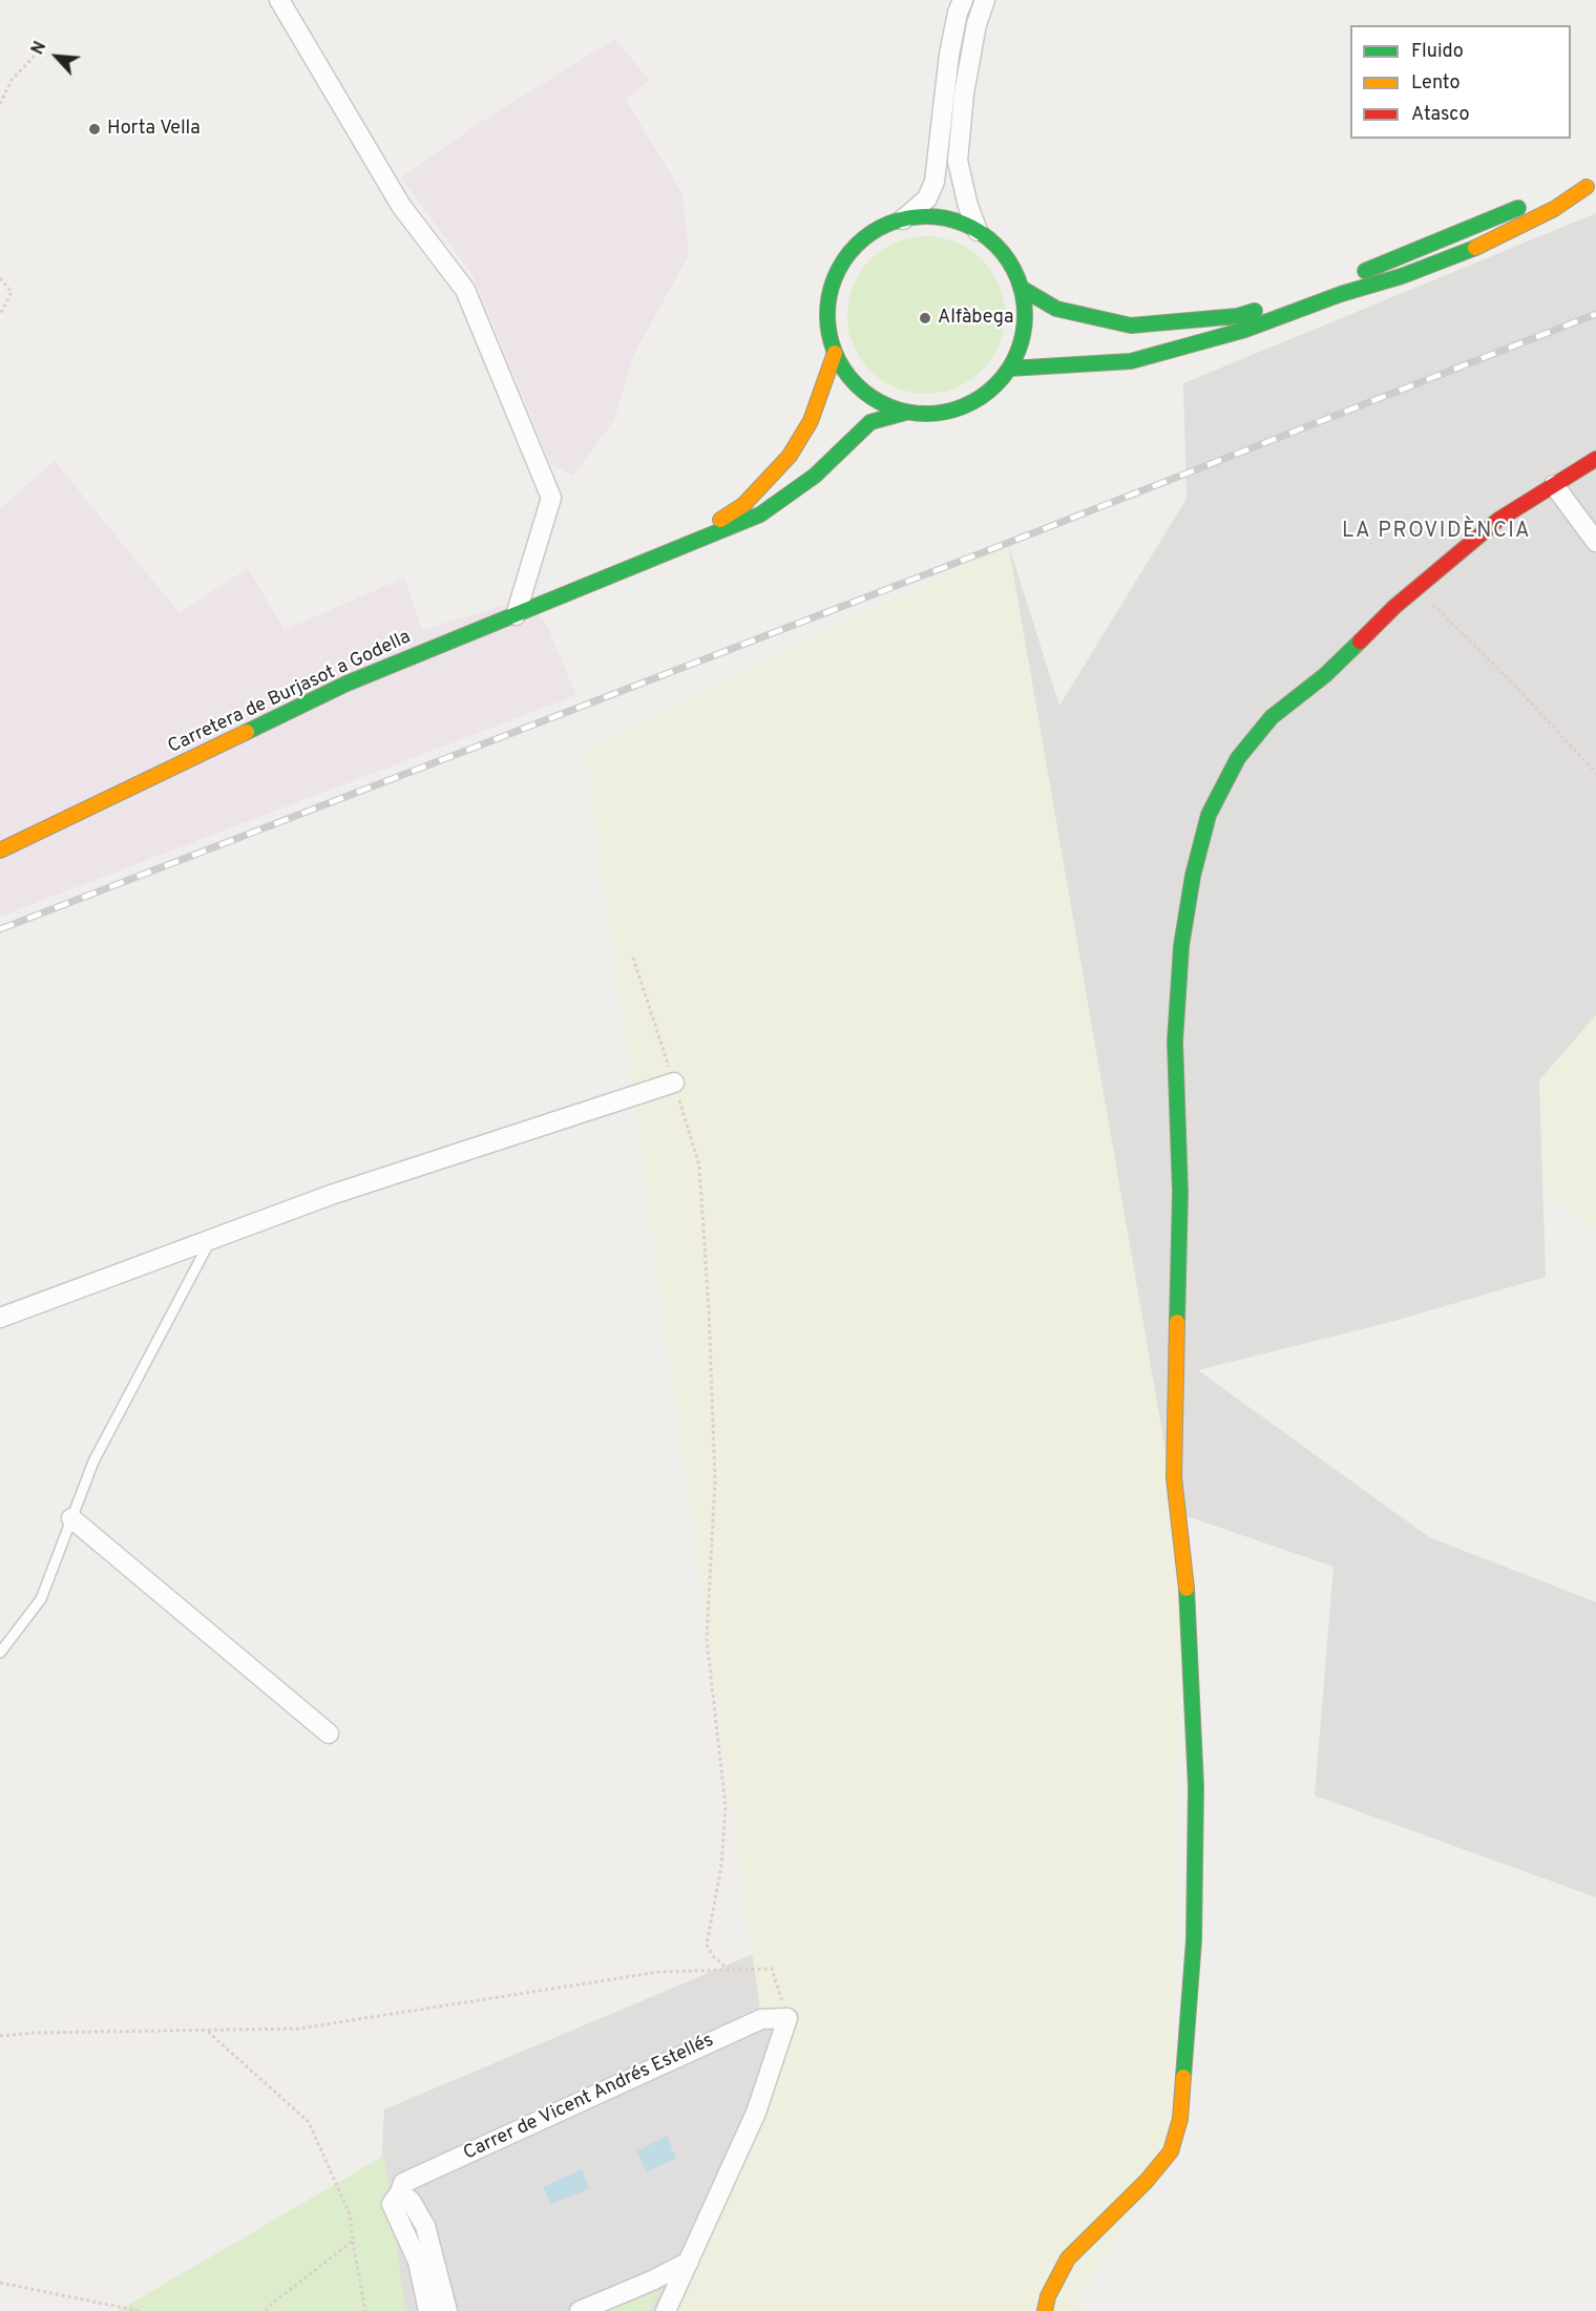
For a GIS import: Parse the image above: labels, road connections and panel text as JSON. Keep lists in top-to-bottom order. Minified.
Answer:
{"streets":{"street":["Carretera de Burjasot a Godella","Carrer de Vicent Andrés Estellés"]},"districts":["LA PROVIDÈNCIA"],"places":["Horta Vella","Alfàbega"],"legend":["Fluido","Lento","Atasco"],"north":"top left"}
